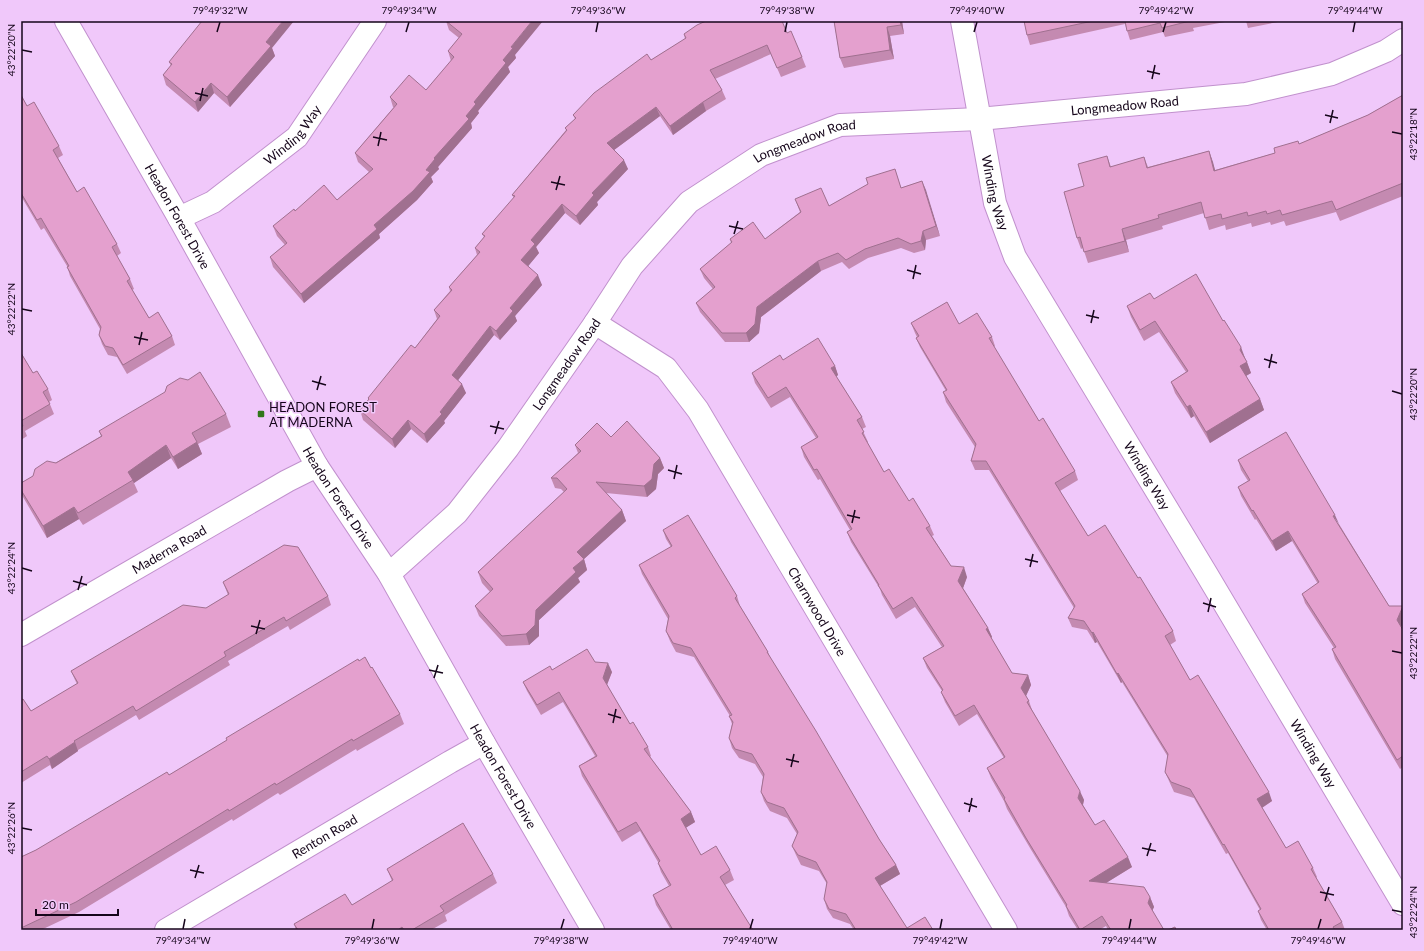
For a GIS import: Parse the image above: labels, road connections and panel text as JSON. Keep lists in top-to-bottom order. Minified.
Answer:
{"streets":{"street":["Longmeadow Road","Winding Way","Headon Forest Drive","Maderna Road","Charnwood Drive","Renton Road"]},"crossings":[["Longmeadow Road","Winding Way"],["Longmeadow Road","Headon Forest Drive"],["Longmeadow Road","Charnwood Drive"],["Winding Way","Headon Forest Drive"],["Headon Forest Drive","Maderna Road"],["Headon Forest Drive","Renton Road"]],"places":{"transit":["HEADON FOREST AT MADERNA"]},"scale_bar":"20 m","coordinates":["79°49'32\"W","79°49'34\"W","79°49'36\"W","79°49'38\"W","79°49'40\"W","79°49'42\"W","79°49'44\"W","43°22'20\"N","43°22'18\"N","43°22'22\"N","43°22'24\"N","43°22'26\"N","79°49'46\"W"]}
